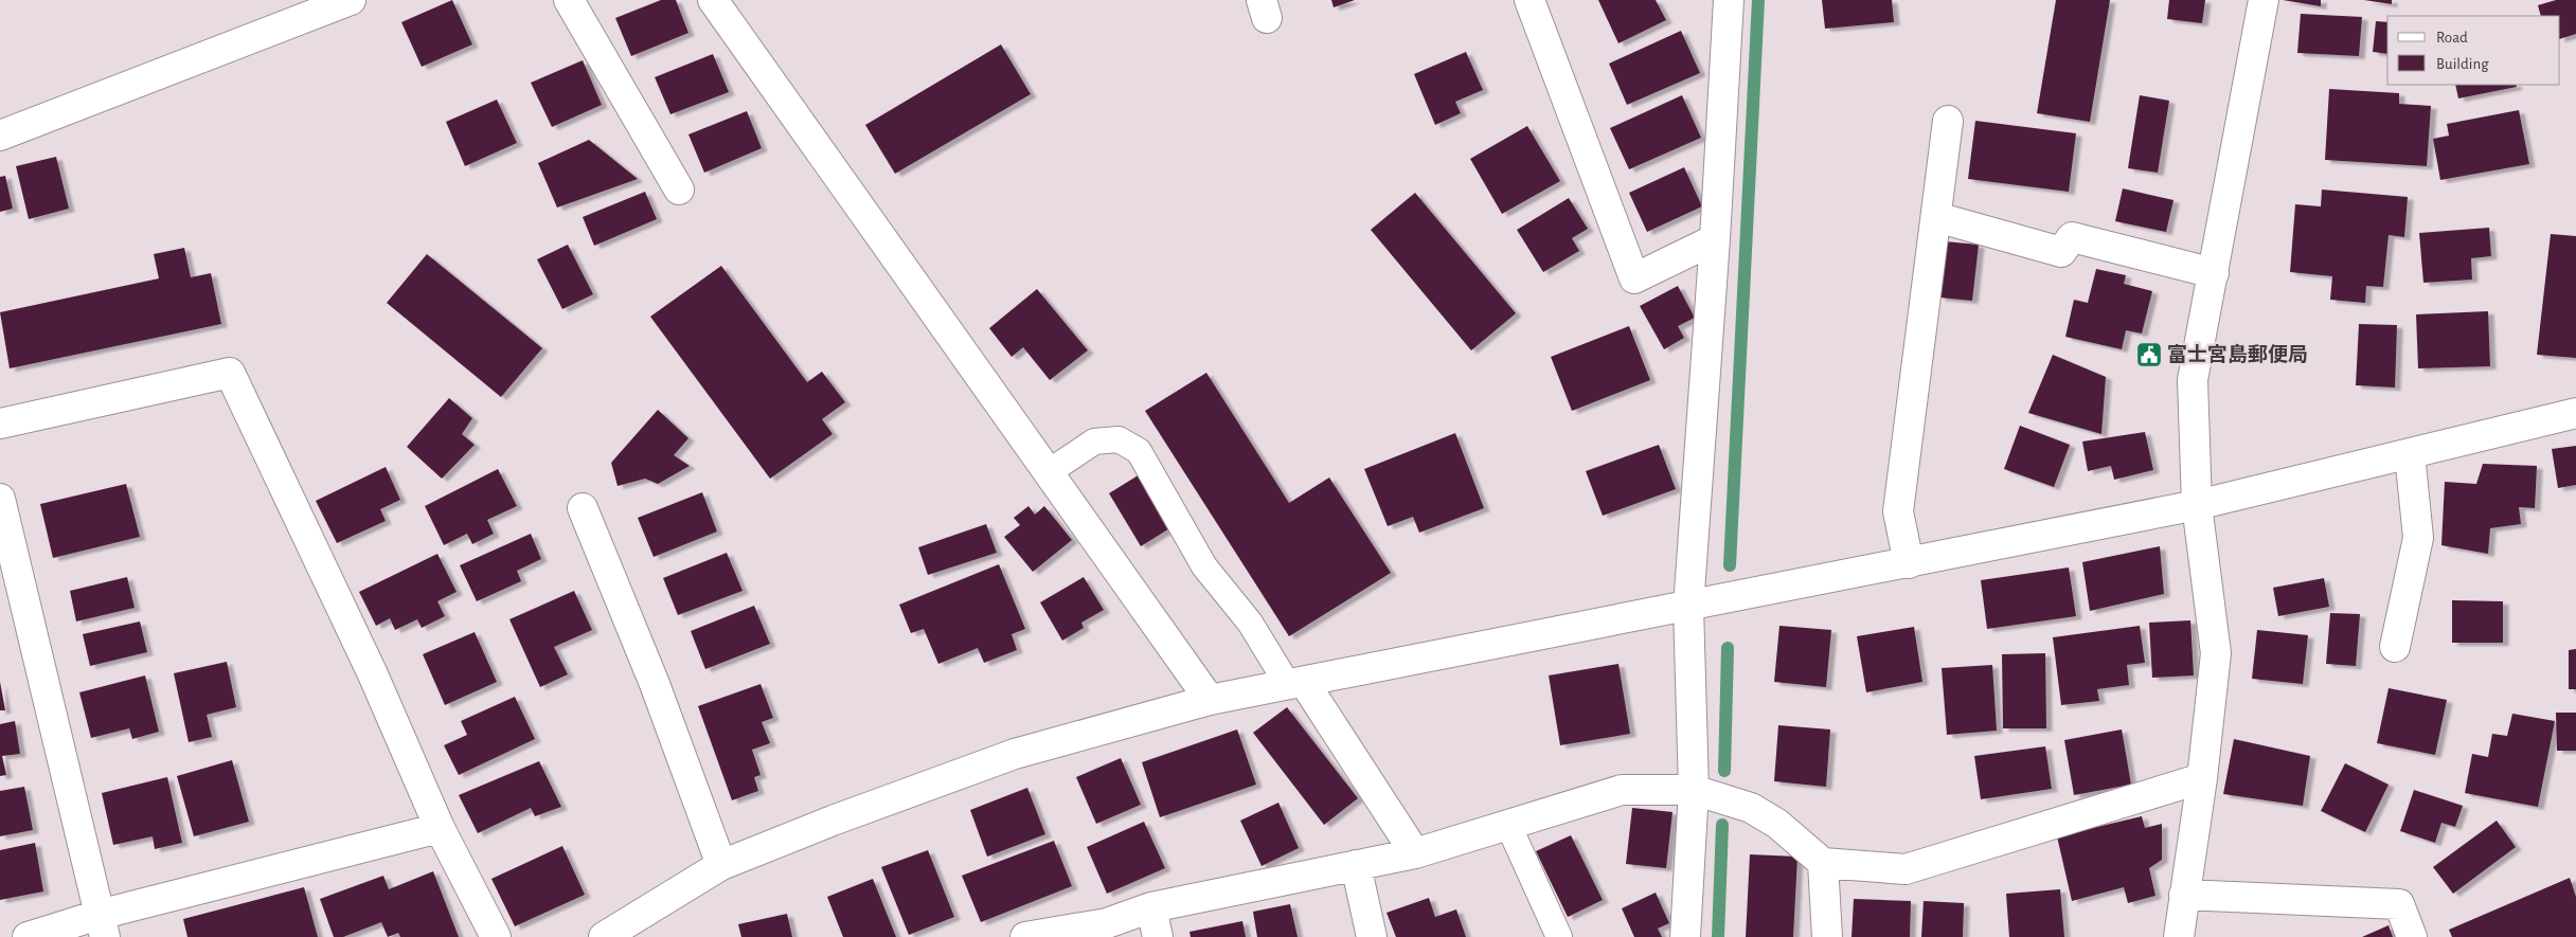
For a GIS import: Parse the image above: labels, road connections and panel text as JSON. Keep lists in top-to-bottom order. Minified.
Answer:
{"places":{"public building":["富士宮島郵便局"]},"legend":["Road","Building"]}
